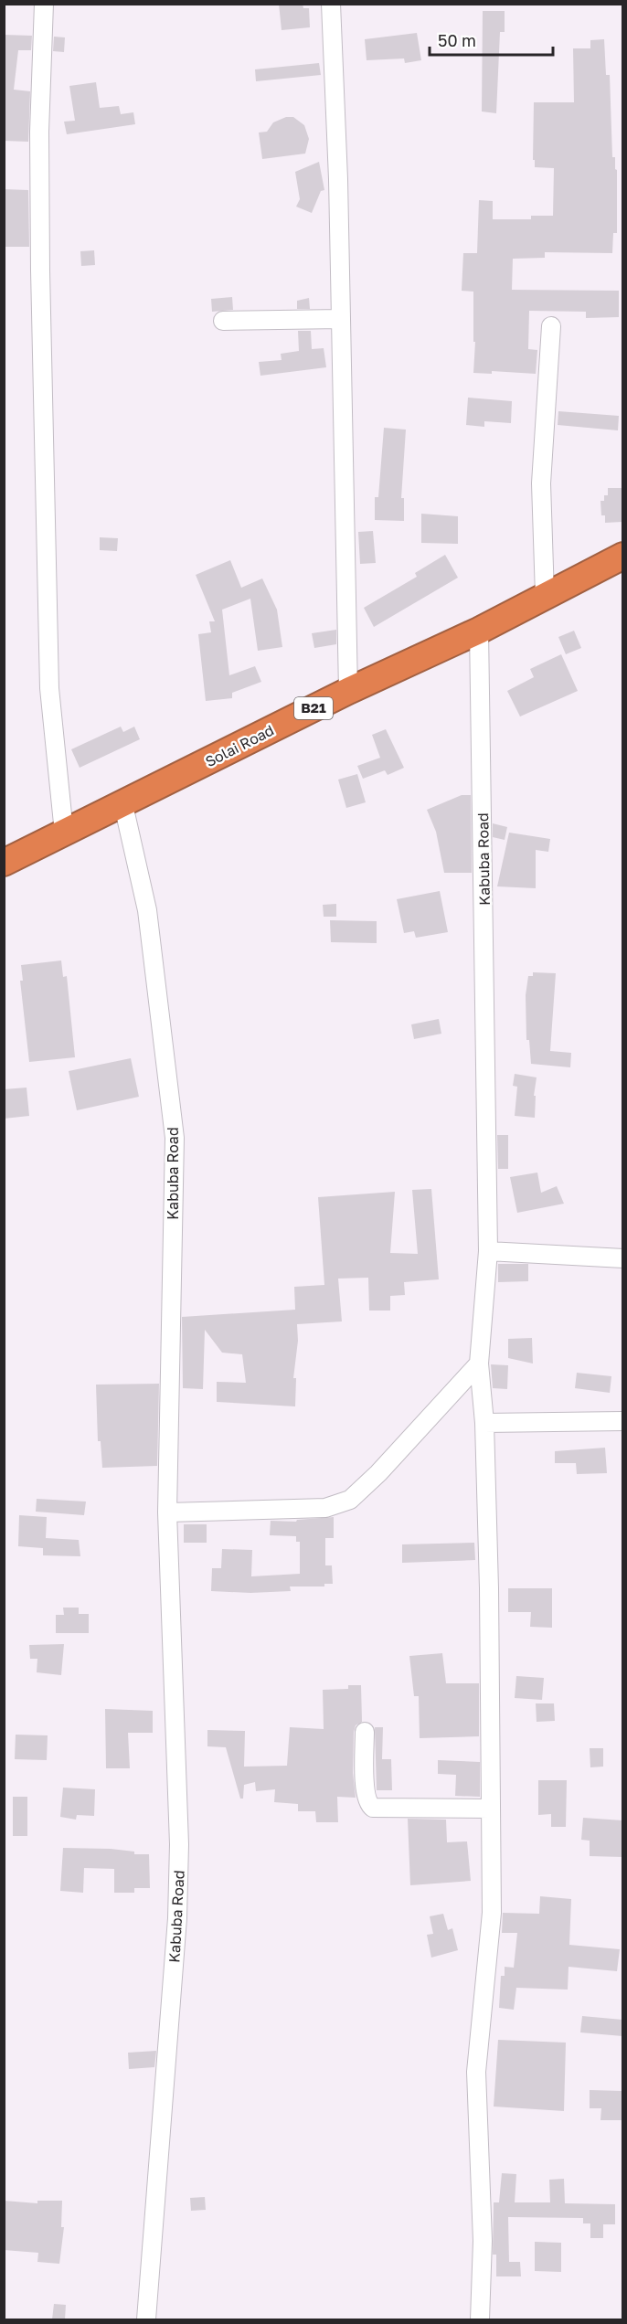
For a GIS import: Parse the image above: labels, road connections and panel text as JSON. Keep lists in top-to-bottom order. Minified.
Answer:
{"streets":{"highway":["B21","Solai Road"],"street":["Kabuba Road"]},"crossings":[["Solai Road","Kabuba Road"]],"scale_bar":"50 m"}
